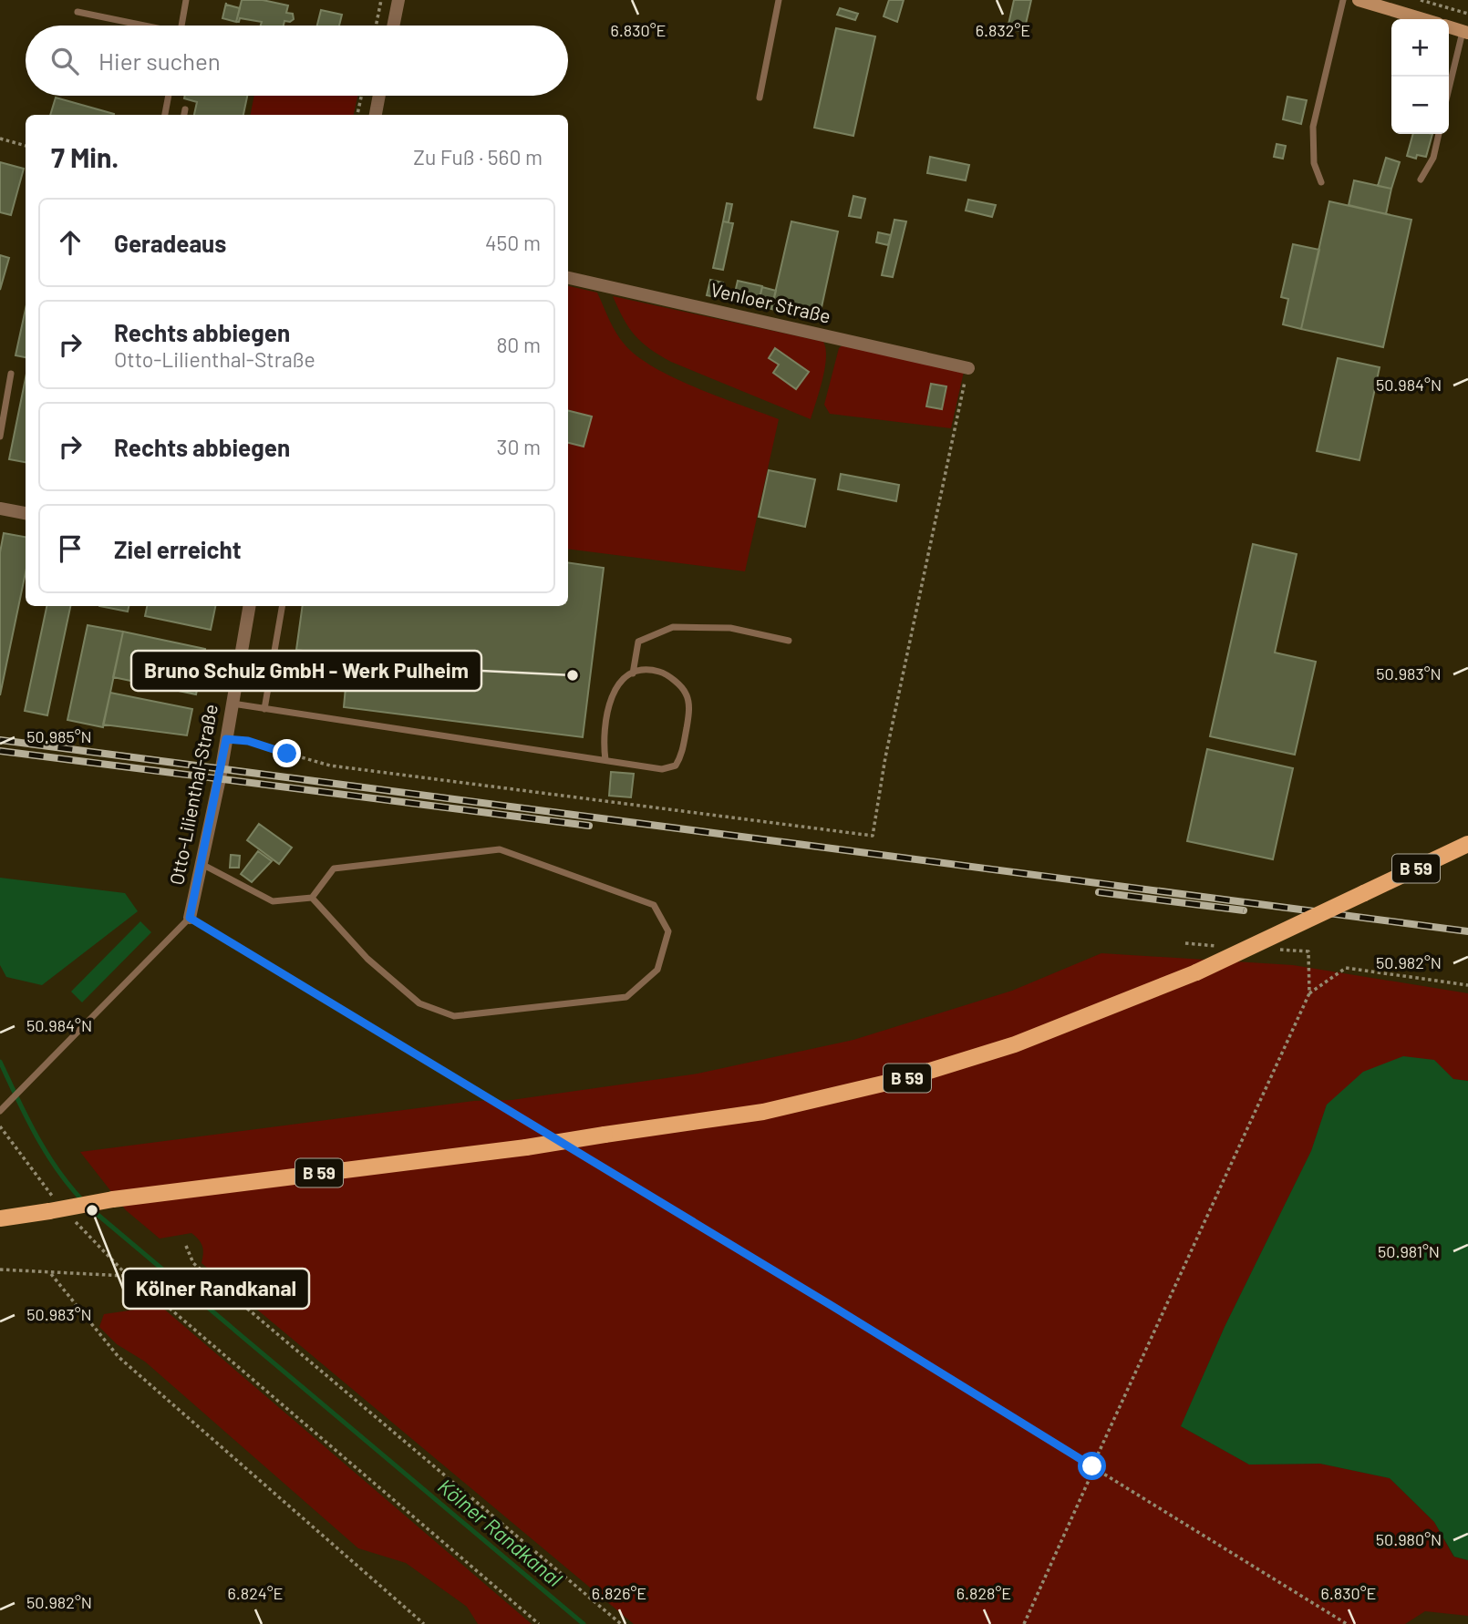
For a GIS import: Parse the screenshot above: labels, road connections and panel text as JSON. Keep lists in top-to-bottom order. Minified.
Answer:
{"streets":{"main road":["B 59"],"street":["Venloer Straße","Otto-Lilienthal-Straße"]},"water":["Kölner Randkanal"],"places":["Bruno Schulz GmbH - Werk Pulheim","Kölner Randkanal"],"page":{"map_buttons":["+","−"],"search":"Hier suchen","heading":["7 Min.","Zu Fuß · 560 m"],"list":[["Geradeaus","450 m"],["Rechts abbiegen","Otto-Lilienthal-Straße","80 m"],["Rechts abbiegen","30 m"],"Ziel erreicht"]},"coordinates":["6.832°E","6.830°E","50.984°N","50.983°N","50.985°N","50.982°N","50.981°N","50.980°N","6.824°E","6.826°E","6.828°E"]}
